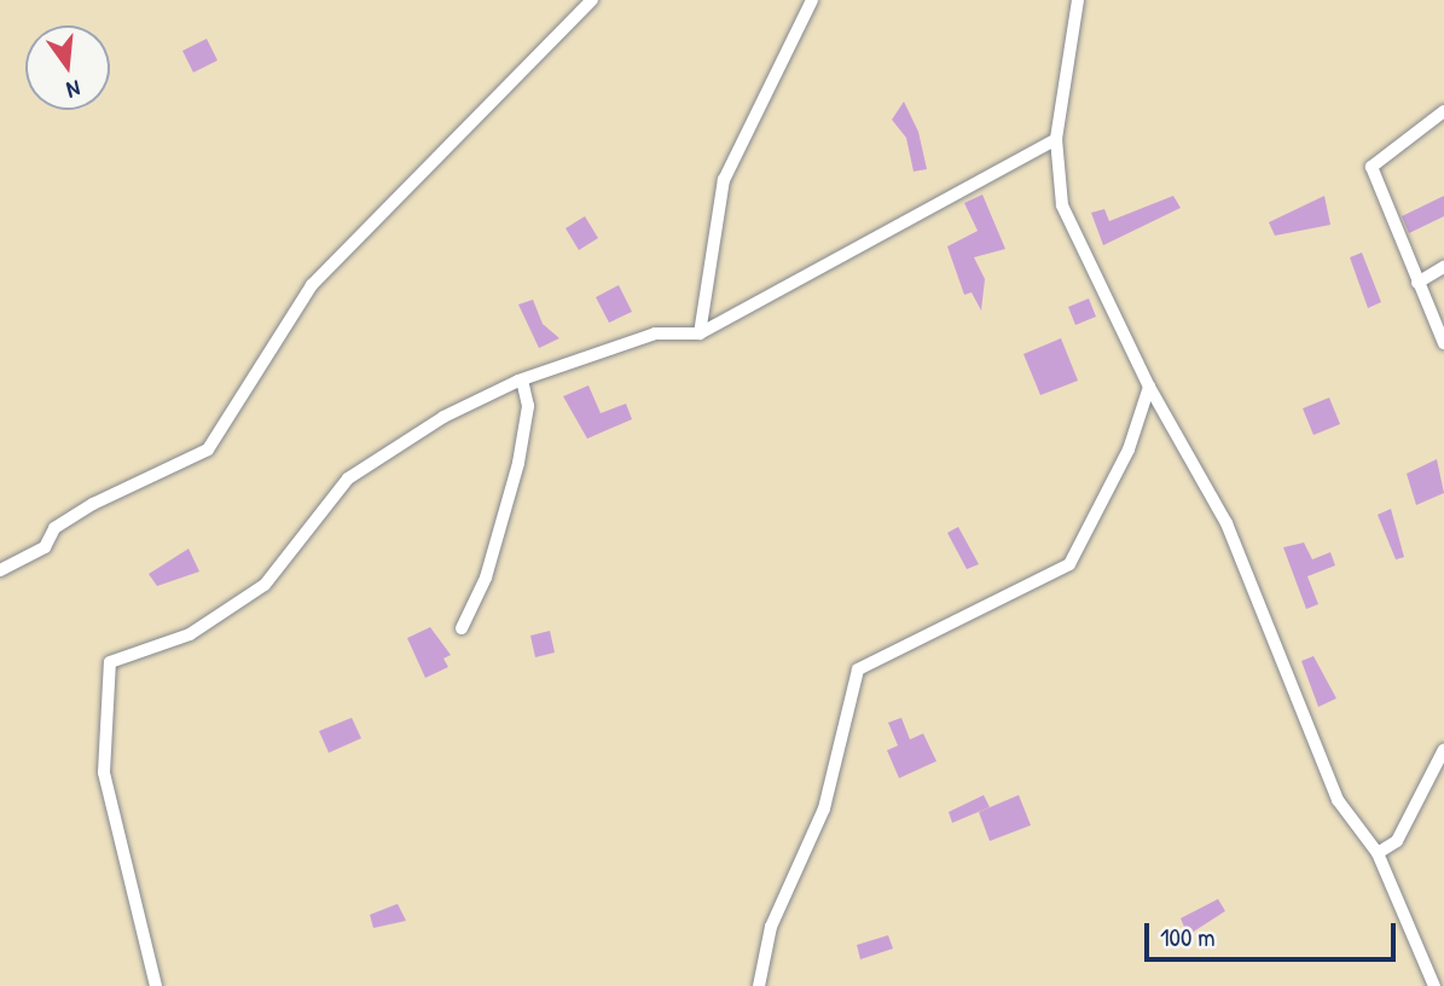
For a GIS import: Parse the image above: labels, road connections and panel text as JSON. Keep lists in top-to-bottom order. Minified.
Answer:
{"scale_bar":"100 m","north":"bottom"}
